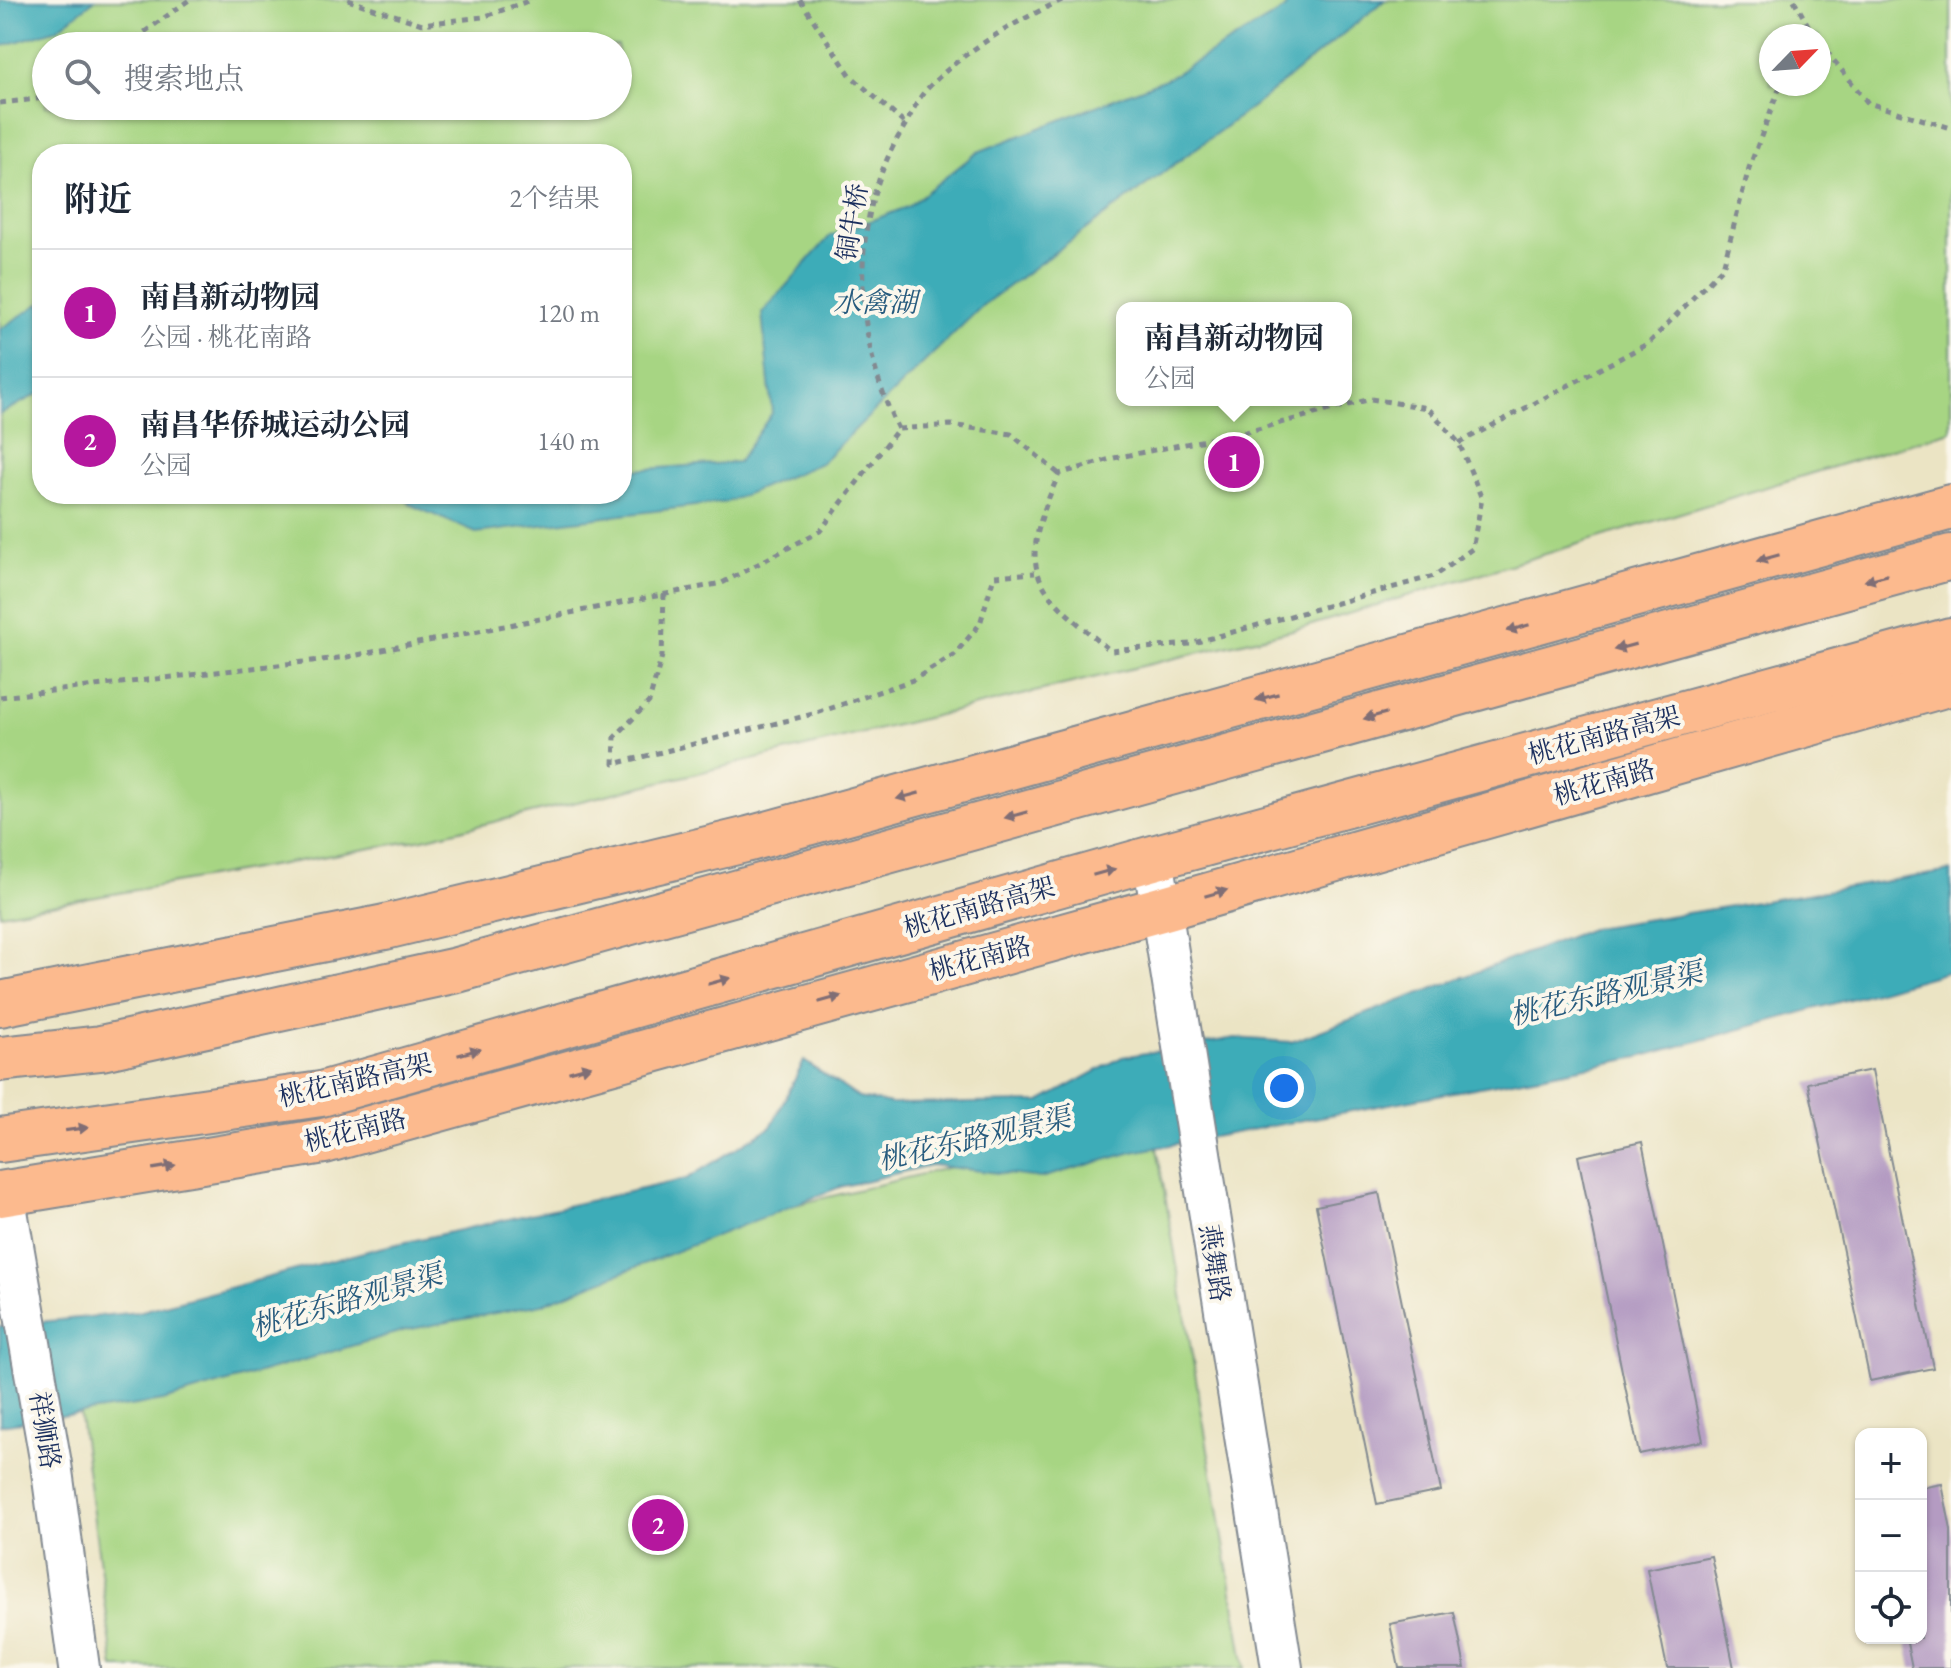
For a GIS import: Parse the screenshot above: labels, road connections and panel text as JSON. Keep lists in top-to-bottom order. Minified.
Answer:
{"streets":{"main road":["桃花南路高架","桃花南路"],"street":["燕舞路","祥狮路"],"path":["铜牛桥"]},"crossings":[["桃花南路高架","燕舞路"],["桃花南路","燕舞路"],["桃花南路","祥狮路"]],"water":["水禽湖","桃花东路观景渠"],"north":"top right","page":{"search":"搜索地点","heading":["附近","2个结果"],"list":[{"mark":"1","name":"南昌新动物园","note":"公园 · 桃花南路","value":"120 m"},{"mark":"2","name":"南昌华侨城运动公园","note":"公园","value":"140 m"}],"popup":["南昌新动物园","公园"],"pins":["1","2"],"map_buttons":["+","−"]}}
